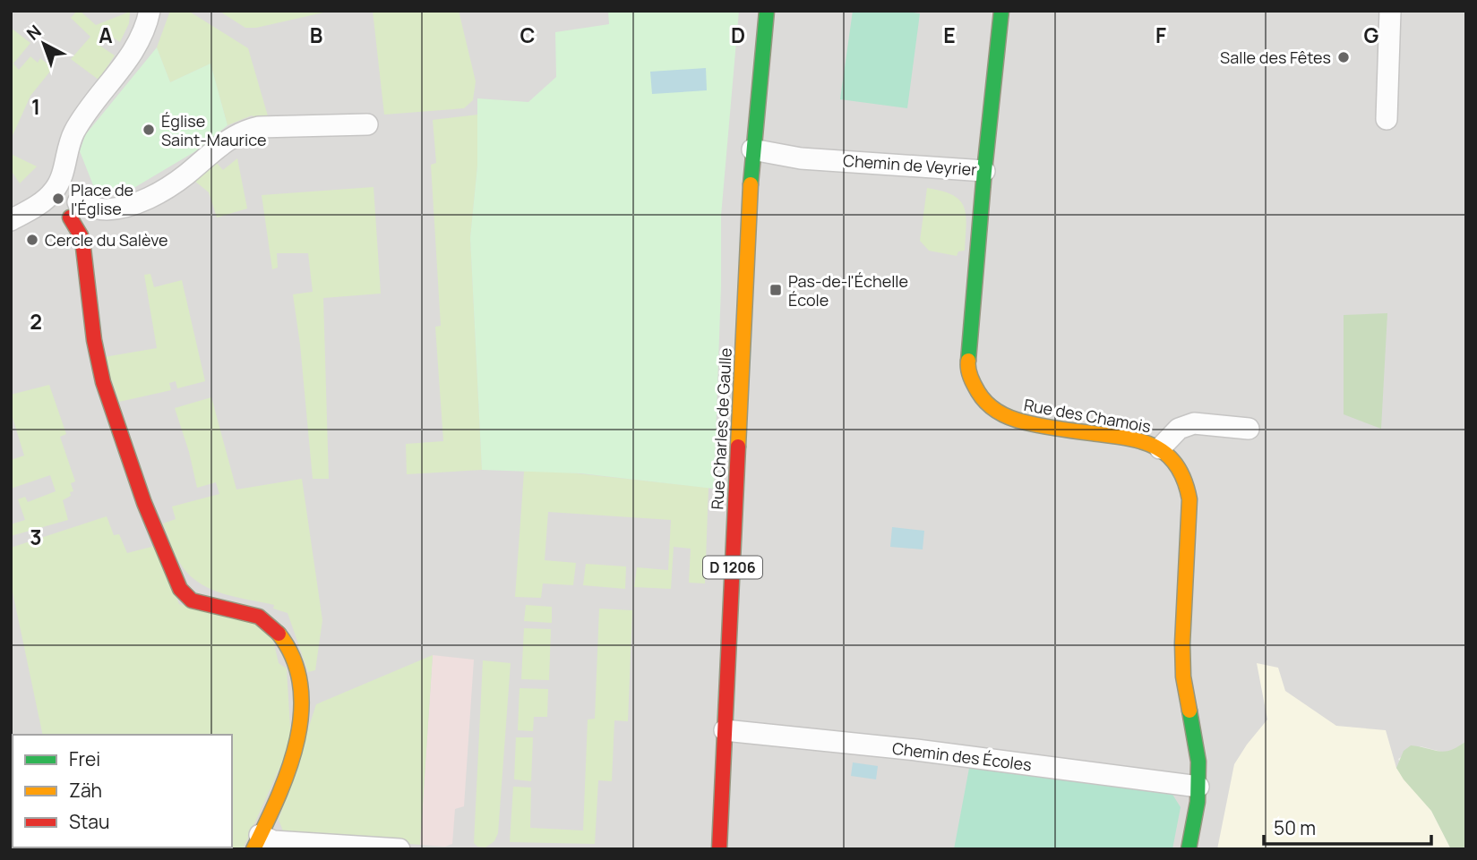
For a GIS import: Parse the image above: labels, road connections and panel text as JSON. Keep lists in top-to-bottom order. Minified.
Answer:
{"streets":{"street":["Chemin de Veyrier","Rue des Chamois","Rue Charles de Gaulle","D 1206","Chemin des Écoles"]},"crossings":[["Chemin de Veyrier","Rue des Chamois"],["Chemin de Veyrier","Rue Charles de Gaulle"],["Rue des Chamois","Chemin des Écoles"],["Rue Charles de Gaulle","Chemin des Écoles"]],"places":{"other":["Salle des Fêtes","Église Saint-Maurice","Place de l'Église","Cercle du Salève"],"transit":["Pas-de-l'Échelle École"]},"legend":["Frei","Zäh","Stau"],"scale_bar":"50 m","north":"top left","grid":{"columns":["A","B","C","D","E","F","G"],"rows":["1","2","3"]}}
